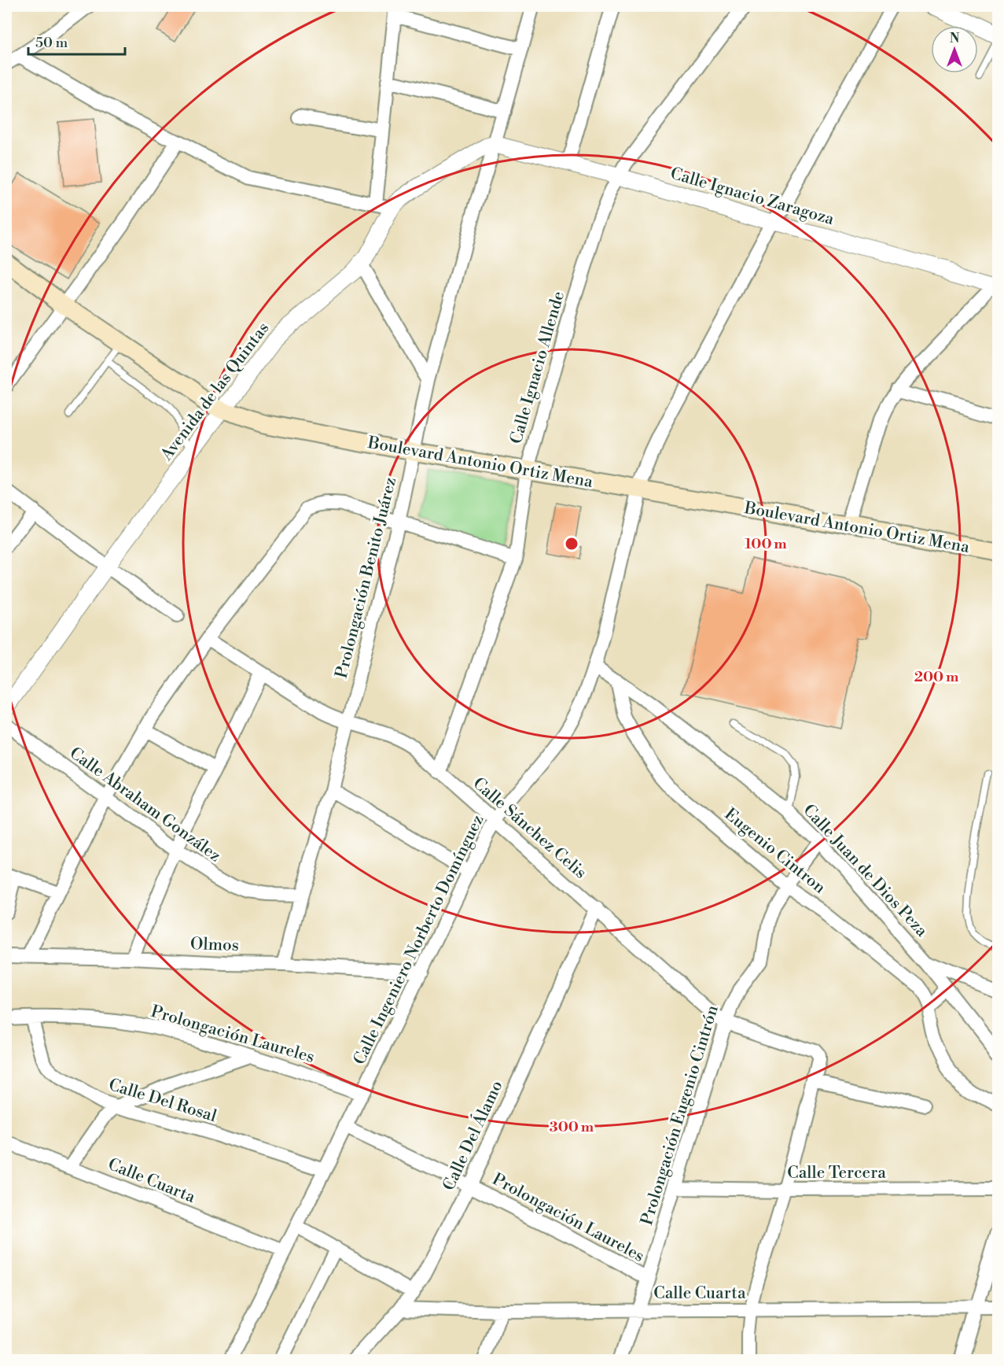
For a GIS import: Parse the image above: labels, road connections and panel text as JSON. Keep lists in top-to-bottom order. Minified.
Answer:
{"streets":{"main road":["Boulevard Antonio Ortiz Mena"],"street":["Calle Ignacio Zaragoza","Calle Ignacio Allende","Avenida de las Quintas","Prolongación Benito Juárez","Calle Abraham González","Calle Sánchez Celis","Eugenio Cintron","Calle Juan de Dios Peza","Calle Ingeniero Norberto Domínguez","Olmos","Prolongación Laureles","Calle Del Rosal","Prolongación Eugenio Cintrón","Calle Del Álamo","Calle Tercera","Calle Cuarta"]},"crossings":[["Calle Ignacio Zaragoza","Calle Ignacio Allende"],["Calle Ignacio Zaragoza","Avenida de las Quintas"],["Calle Ignacio Zaragoza","Prolongación Benito Juárez"],["Calle Ignacio Zaragoza","Calle Ingeniero Norberto Domínguez"],["Calle Ignacio Allende","Boulevard Antonio Ortiz Mena"],["Calle Ignacio Allende","Calle Sánchez Celis"],["Avenida de las Quintas","Boulevard Antonio Ortiz Mena"],["Avenida de las Quintas","Prolongación Benito Juárez"],["Boulevard Antonio Ortiz Mena","Prolongación Benito Juárez"],["Boulevard Antonio Ortiz Mena","Calle Ingeniero Norberto Domínguez"],["Prolongación Benito Juárez","Calle Abraham González"],["Prolongación Benito Juárez","Calle Sánchez Celis"],["Prolongación Benito Juárez","Olmos"],["Calle Sánchez Celis","Calle Ingeniero Norberto Domínguez"],["Calle Sánchez Celis","Prolongación Eugenio Cintrón"],["Calle Sánchez Celis","Calle Del Álamo"],["Eugenio Cintron","Calle Juan de Dios Peza"],["Eugenio Cintron","Prolongación Eugenio Cintrón"],["Calle Juan de Dios Peza","Calle Ingeniero Norberto Domínguez"],["Calle Juan de Dios Peza","Prolongación Eugenio Cintrón"],["Calle Ingeniero Norberto Domínguez","Olmos"],["Calle Ingeniero Norberto Domínguez","Prolongación Laureles"],["Calle Ingeniero Norberto Domínguez","Calle Del Rosal"],["Calle Ingeniero Norberto Domínguez","Calle Cuarta"],["Prolongación Laureles","Calle Del Rosal"],["Prolongación Laureles","Prolongación Eugenio Cintrón"],["Prolongación Laureles","Calle Del Álamo"],["Prolongación Eugenio Cintrón","Calle Tercera"],["Prolongación Eugenio Cintrón","Calle Cuarta"],["Calle Del Álamo","Calle Cuarta"]],"scale_bar":"50 m","north":"top","rings":["100 m","200 m","300 m"]}
